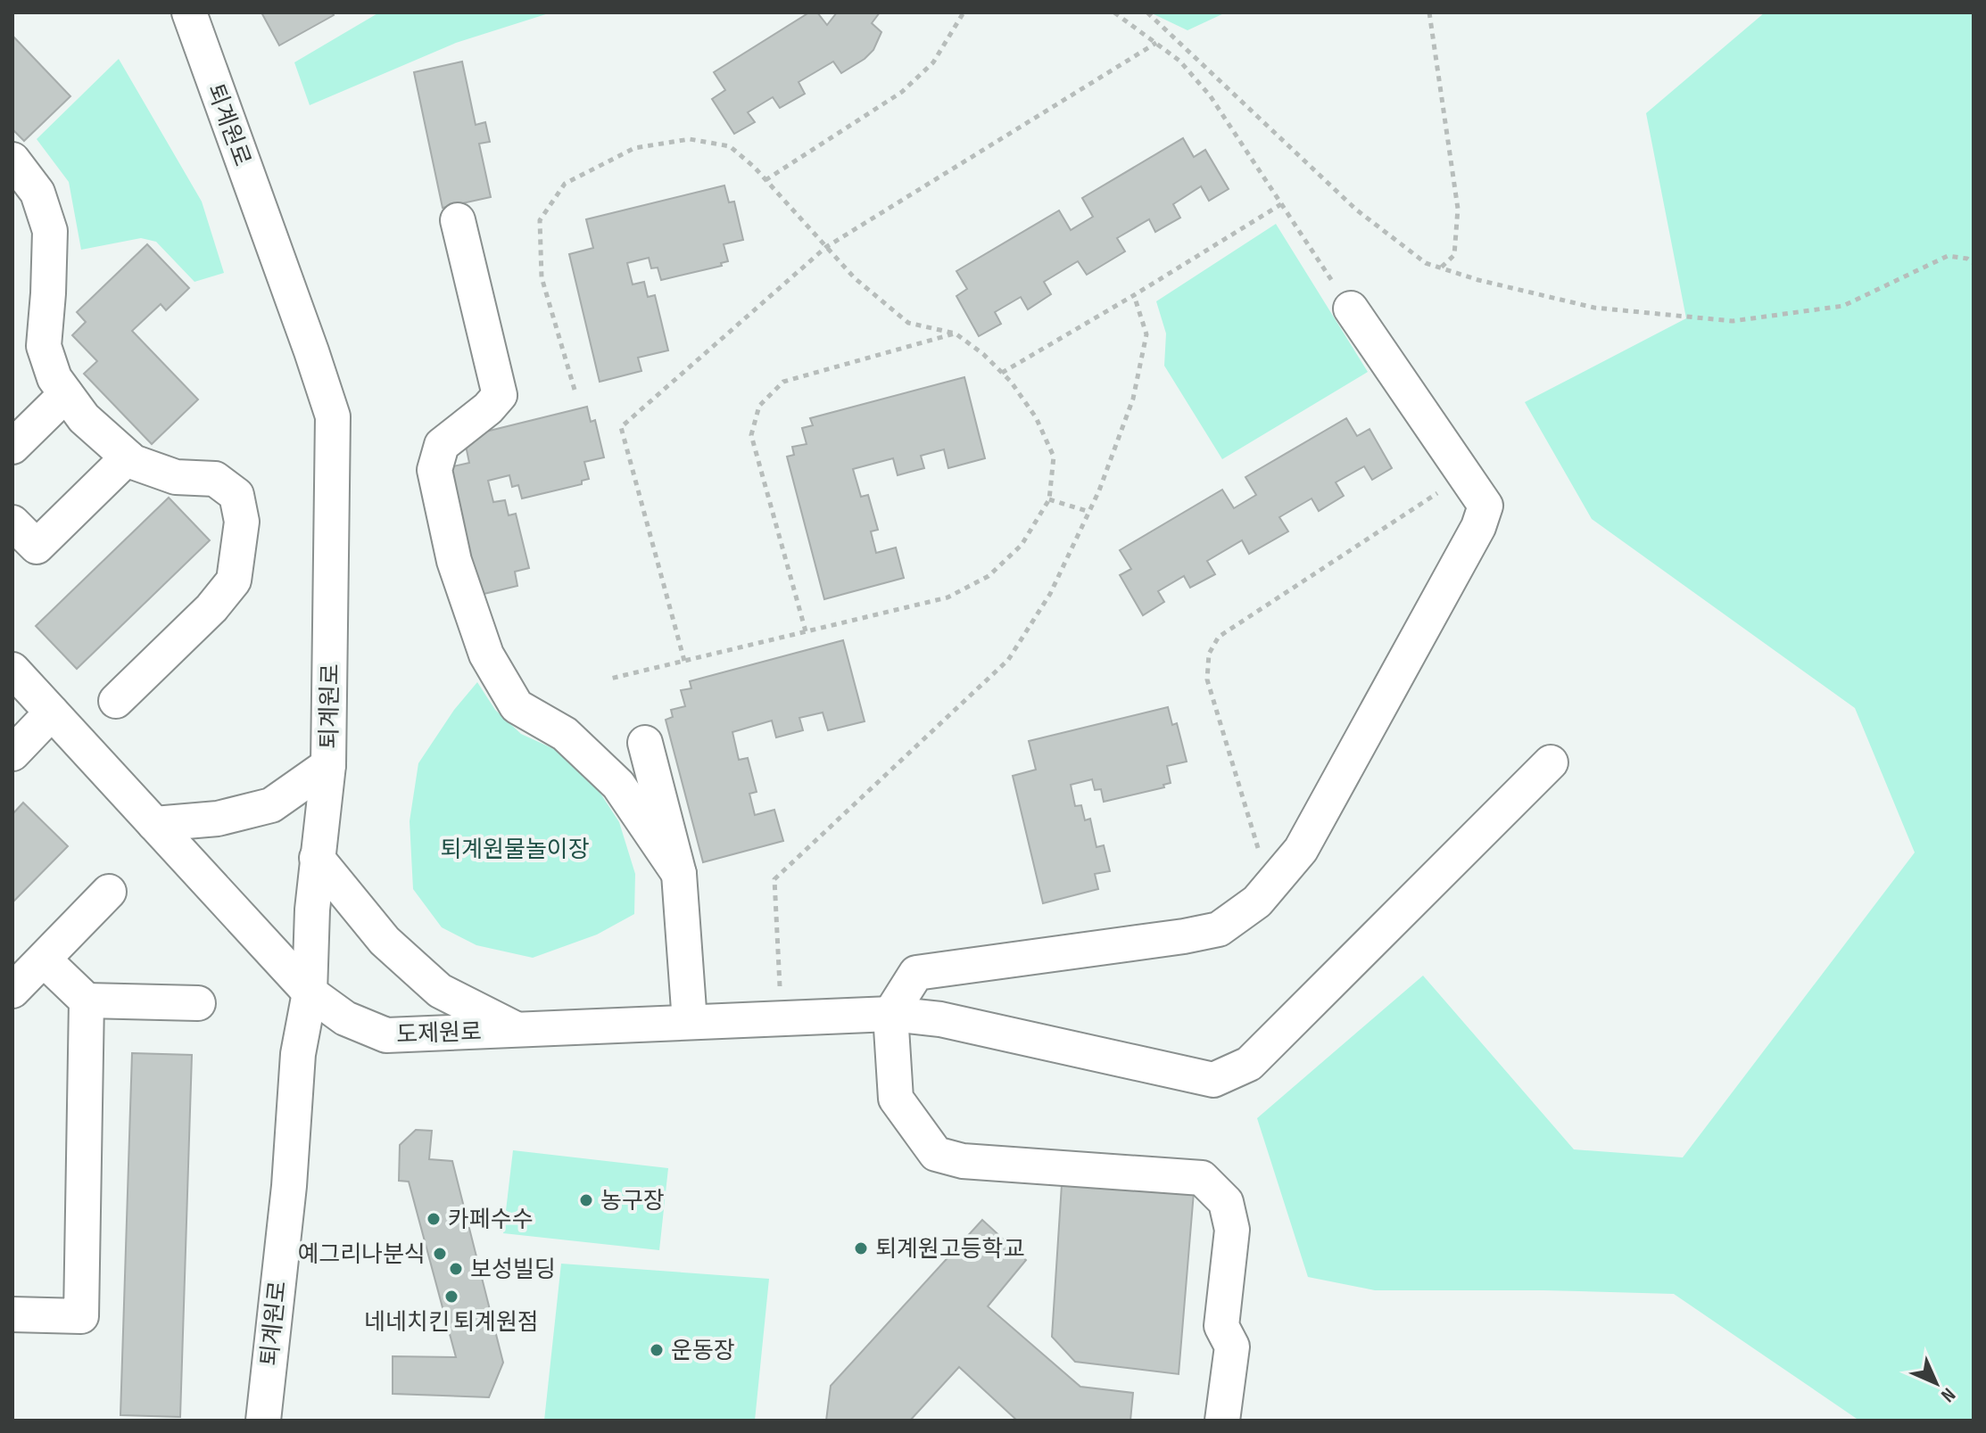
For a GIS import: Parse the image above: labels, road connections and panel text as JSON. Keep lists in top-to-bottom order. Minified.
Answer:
{"streets":{"street":["퇴계원로","도제원로"]},"crossings":[["퇴계원로","도제원로"]],"parks":["퇴계원물놀이장"],"places":["농구장","카페수수","퇴계원고등학교","예그리나분식","보성빌딩","네네치킨 퇴계원점","운동장"],"north":"bottom right"}
